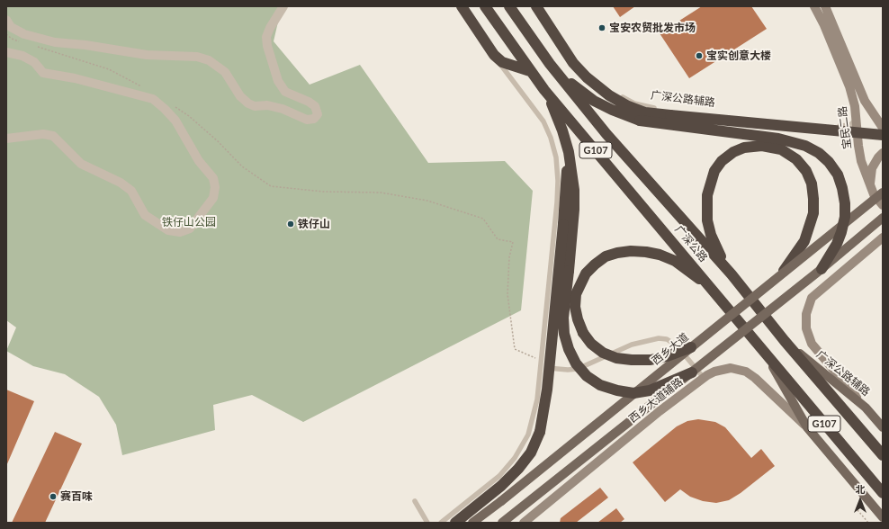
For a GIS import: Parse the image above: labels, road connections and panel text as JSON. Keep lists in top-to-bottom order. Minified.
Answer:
{"streets":{"highway":["G107","广深公路"],"main road":["广深公路辅路","西乡大道"],"street":["宝民二路","西乡大道辅路"]},"crossings":[["广深公路辅路","宝民二路"],["广深公路辅路","广深公路"]],"parks":["铁仔山公园"],"places":["宝安农贸批发市场","宝实创意大楼","铁仔山","赛百味"],"north":"top"}
